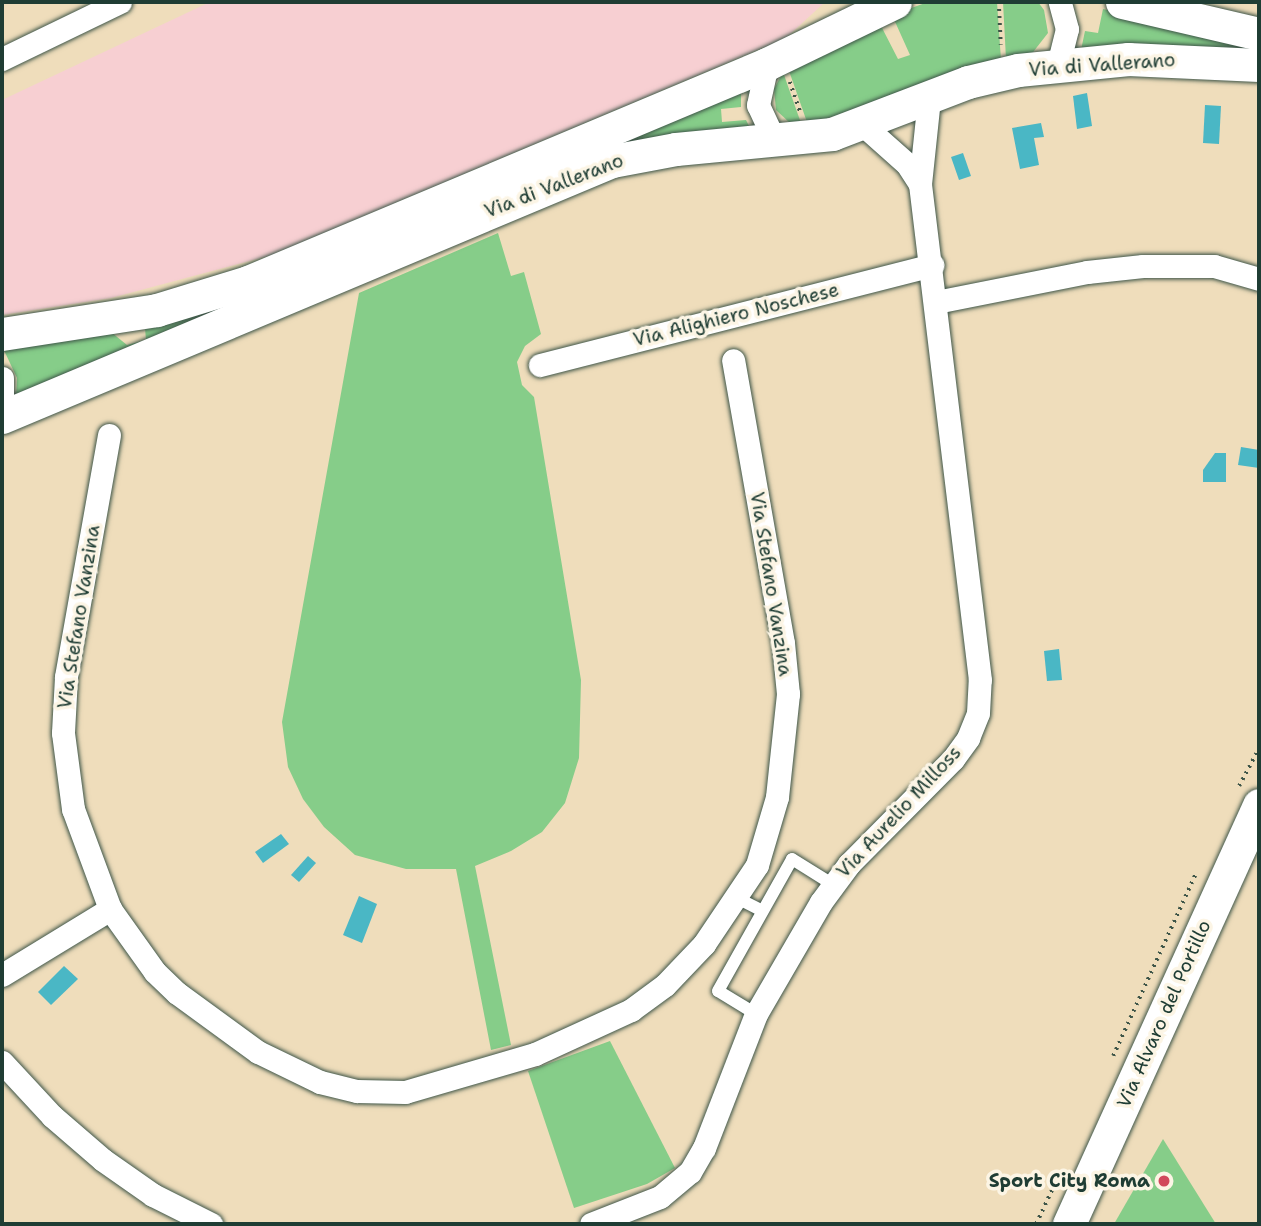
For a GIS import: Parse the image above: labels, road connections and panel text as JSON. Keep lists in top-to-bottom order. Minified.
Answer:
{"streets":{"street":["Via di Vallerano","Via Alighiero Noschese","Via Stefano Vanzina","Via Aurelio Milloss","Via Alvaro del Portillo"]},"crossings":[["Via di Vallerano","Via Aurelio Milloss"],["Via Alighiero Noschese","Via Aurelio Milloss"]],"places":["Sport City Roma"]}
